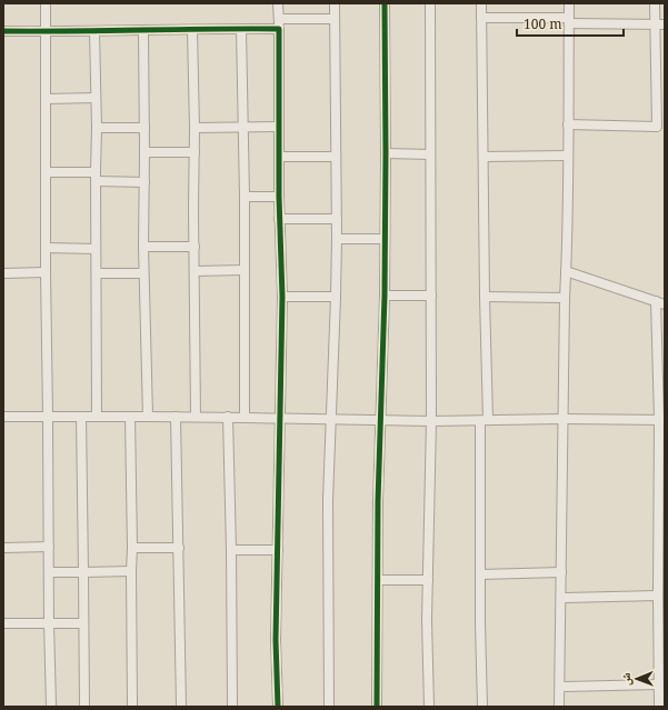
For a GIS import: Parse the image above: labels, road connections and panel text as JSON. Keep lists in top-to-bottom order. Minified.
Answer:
{"scale_bar":"100 m","north":"left"}
